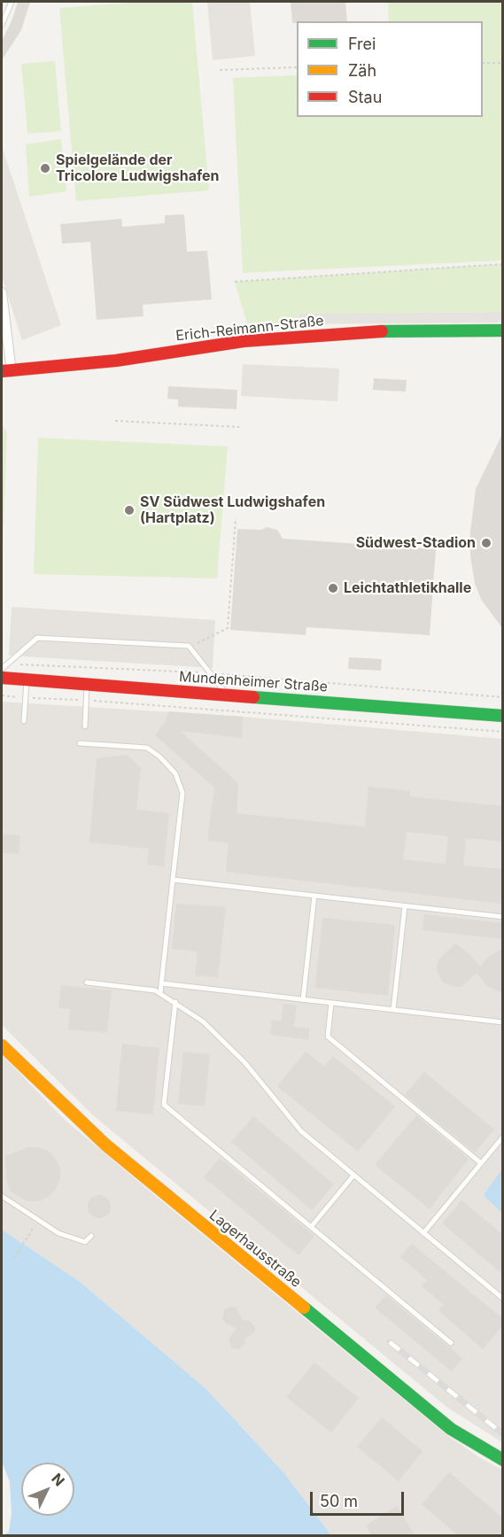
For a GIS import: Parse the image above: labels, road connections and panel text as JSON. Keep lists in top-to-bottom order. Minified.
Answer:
{"streets":{"street":["Erich-Reimann-Straße","Mundenheimer Straße","Lagerhausstraße"]},"places":["Spielgelände der Tricolore Ludwigshafen","SV Südwest Ludwigshafen (Hartplatz)","Südwest-Stadion","Leichtathletikhalle"],"legend":["Frei","Zäh","Stau"],"scale_bar":"50 m","north":"top right"}
